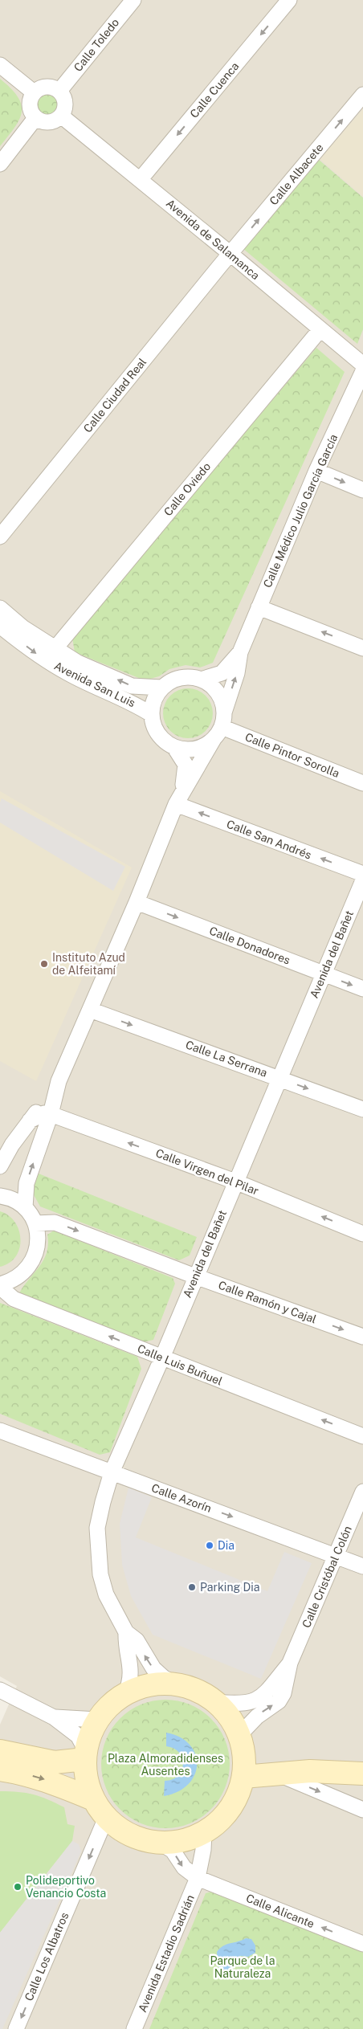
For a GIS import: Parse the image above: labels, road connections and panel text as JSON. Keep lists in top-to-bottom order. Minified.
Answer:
{"streets":{"street":["Calle Toledo","Calle Cuenca","Calle Albacete","Avenida de Salamanca","Calle Ciudad Real","Calle Oviedo","Calle Médico Julio García García","Avenida San Luis","Calle Pintor Sorolla","Calle San Andrés","Calle Donadores","Avenida del Bañet","Calle La Serrana","Calle Virgen del Pilar","Calle Ramón y Cajal","Calle Luis Buñuel","Calle Azorín","Calle Cristóbal Colón","Calle Alicante","Avenida Estadio Sadrián","Calle Los Albatros"]},"crossings":[["Calle Toledo","Avenida de Salamanca"],["Calle Cuenca","Avenida de Salamanca"],["Calle Albacete","Avenida de Salamanca"],["Calle Albacete","Calle Ciudad Real"],["Avenida de Salamanca","Calle Ciudad Real"],["Avenida de Salamanca","Calle Oviedo"],["Calle Oviedo","Avenida San Luis"],["Calle Médico Julio García García","Avenida San Luis"],["Calle Médico Julio García García","Calle Pintor Sorolla"],["Calle Médico Julio García García","Calle San Andrés"],["Calle Médico Julio García García","Calle Donadores"],["Calle Médico Julio García García","Calle La Serrana"],["Calle Médico Julio García García","Calle Virgen del Pilar"],["Avenida San Luis","Calle Pintor Sorolla"],["Calle Donadores","Avenida del Bañet"],["Avenida del Bañet","Calle La Serrana"],["Avenida del Bañet","Calle Virgen del Pilar"],["Avenida del Bañet","Calle Ramón y Cajal"],["Avenida del Bañet","Calle Luis Buñuel"],["Avenida del Bañet","Calle Azorín"],["Calle Azorín","Calle Cristóbal Colón"],["Calle Alicante","Avenida Estadio Sadrián"]],"one_way":["Calle Cuenca","Calle Albacete","Calle San Andrés","Calle Donadores","Calle La Serrana","Calle Virgen del Pilar","Calle Ramón y Cajal","Calle Luis Buñuel","Calle Azorín","Calle Los Albatros"],"parks":["Plaza Almoradidenses Ausentes","Parque de la Naturaleza"],"places":["Instituto Azud de Alfeitamí","Dia","Parking Dia","Polideportivo Venancio Costa"]}
